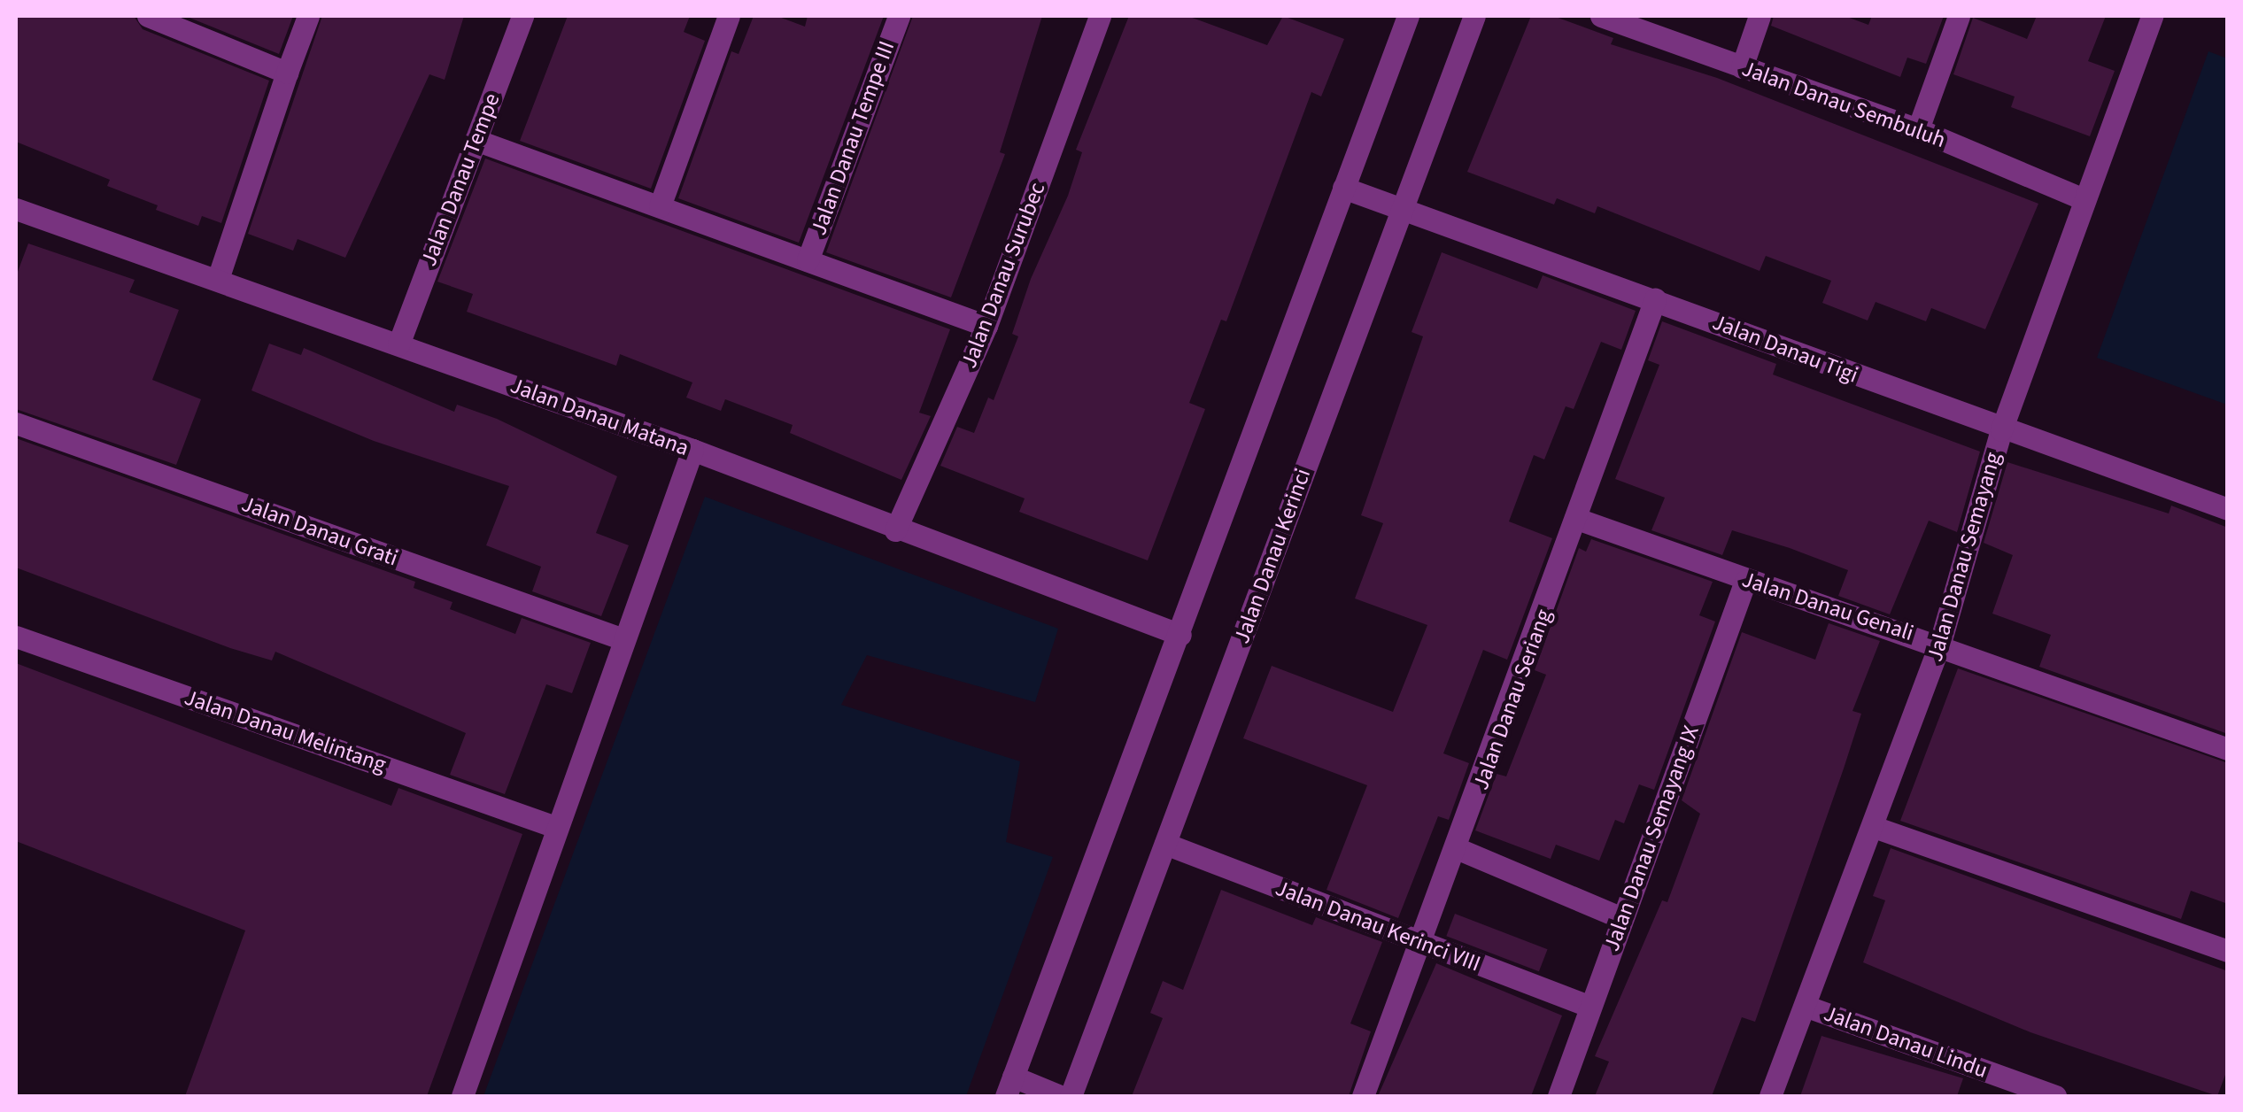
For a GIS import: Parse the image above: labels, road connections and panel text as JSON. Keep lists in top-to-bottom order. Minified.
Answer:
{"streets":{"street":["Jalan Danau Sembuluh","Jalan Danau Tempe III","Jalan Danau Tempe","Jalan Danau Surubec","Jalan Danau Tigi","Jalan Danau Matana","Jalan Danau Grati","Jalan Danau Kerinci","Jalan Danau Semayang","Jalan Danau Genali","Jalan Danau Seriang","Jalan Danau Melintang","Jalan Danau Semayang IX","Jalan Danau Kerinci VIII","Jalan Danau Lindu"]},"crossings":[["Jalan Danau Sembuluh","Jalan Danau Semayang"],["Jalan Danau Tempe","Jalan Danau Matana"],["Jalan Danau Surubec","Jalan Danau Matana"],["Jalan Danau Tigi","Jalan Danau Kerinci"],["Jalan Danau Tigi","Jalan Danau Semayang"],["Jalan Danau Tigi","Jalan Danau Seriang"],["Jalan Danau Kerinci","Jalan Danau Kerinci VIII"],["Jalan Danau Semayang","Jalan Danau Genali"],["Jalan Danau Semayang","Jalan Danau Lindu"],["Jalan Danau Genali","Jalan Danau Seriang"],["Jalan Danau Genali","Jalan Danau Semayang IX"],["Jalan Danau Seriang","Jalan Danau Kerinci VIII"],["Jalan Danau Semayang IX","Jalan Danau Kerinci VIII"]]}
